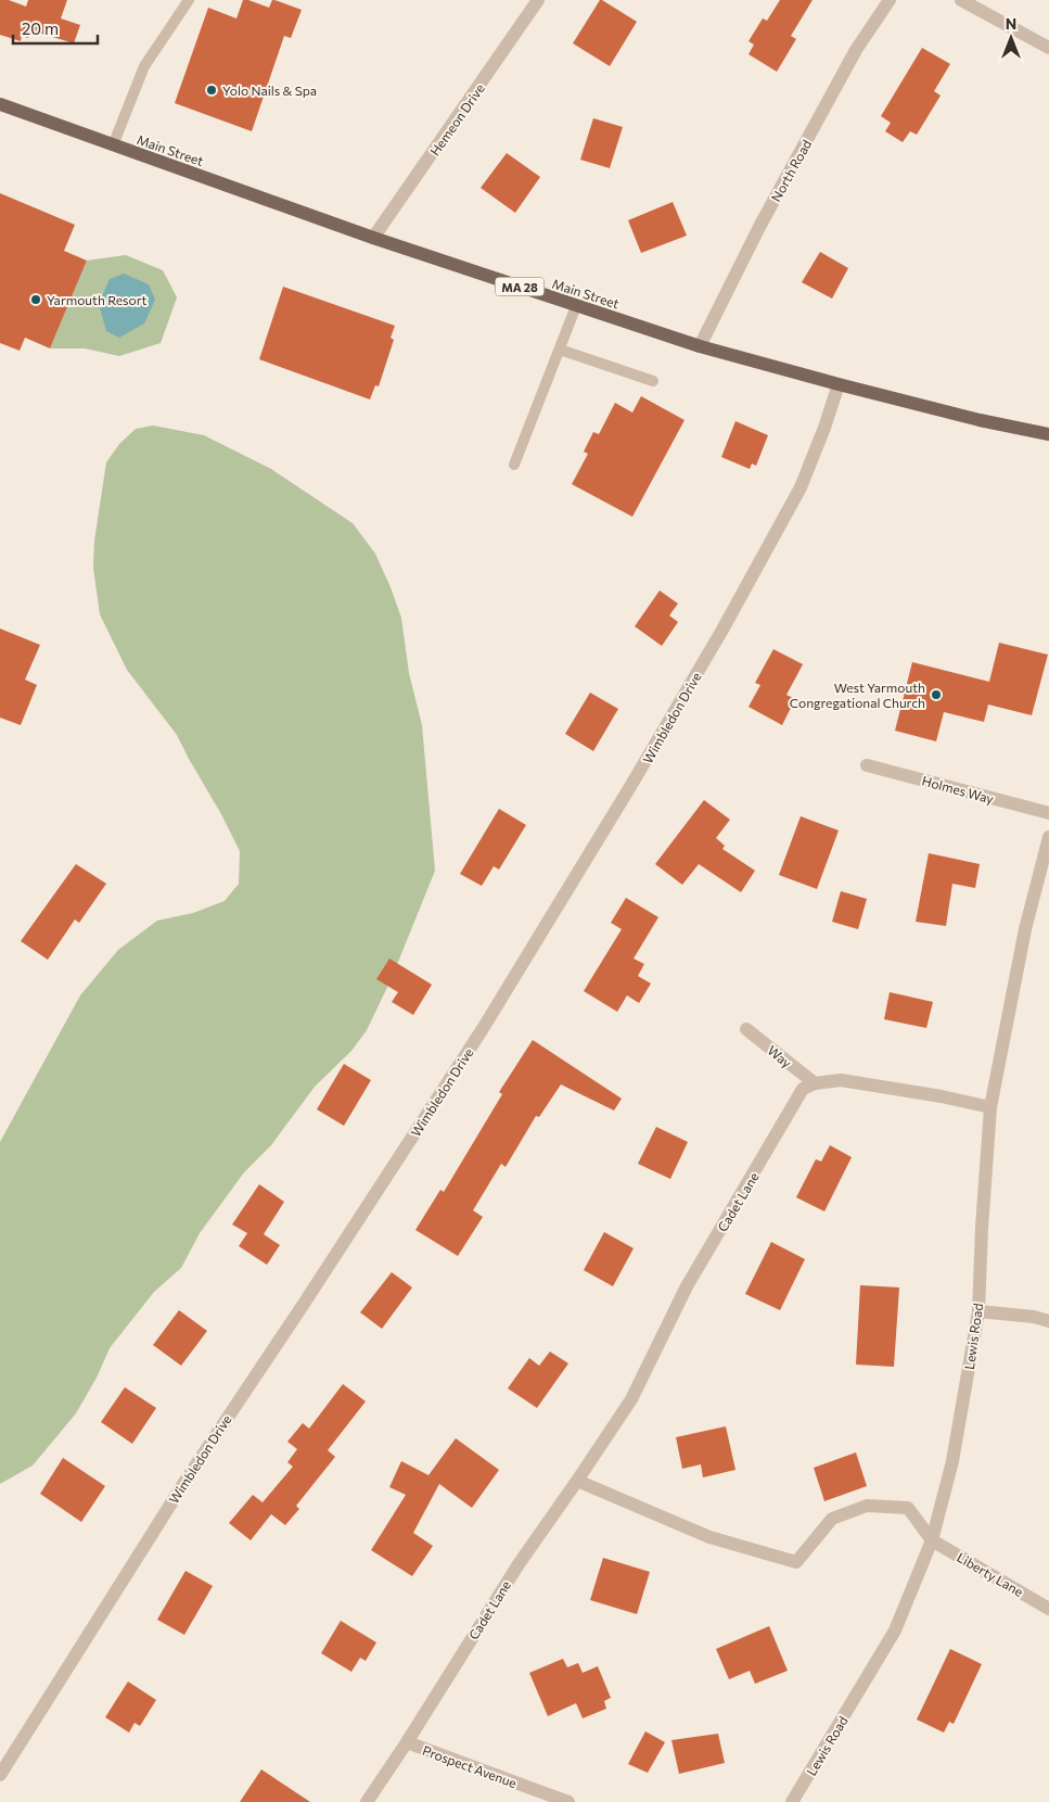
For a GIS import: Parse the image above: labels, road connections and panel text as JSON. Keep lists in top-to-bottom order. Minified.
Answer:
{"streets":{"main road":["Main Street","MA 28"],"street":["Hemeon Drive","North Road","Wimbledon Drive","Holmes Way","Way","Cadet Lane","Lewis Road","Liberty Lane","Prospect Avenue"]},"crossings":[["Hemeon Drive","Main Street"],["Main Street","North Road"],["Main Street","Wimbledon Drive"],["Way","Cadet Lane"],["Cadet Lane","Prospect Avenue"],["Lewis Road","Liberty Lane"]],"places":["Yolo Nails & Spa","Yarmouth Resort","West Yarmouth Congregational Church"],"scale_bar":"20 m","north":"top"}
